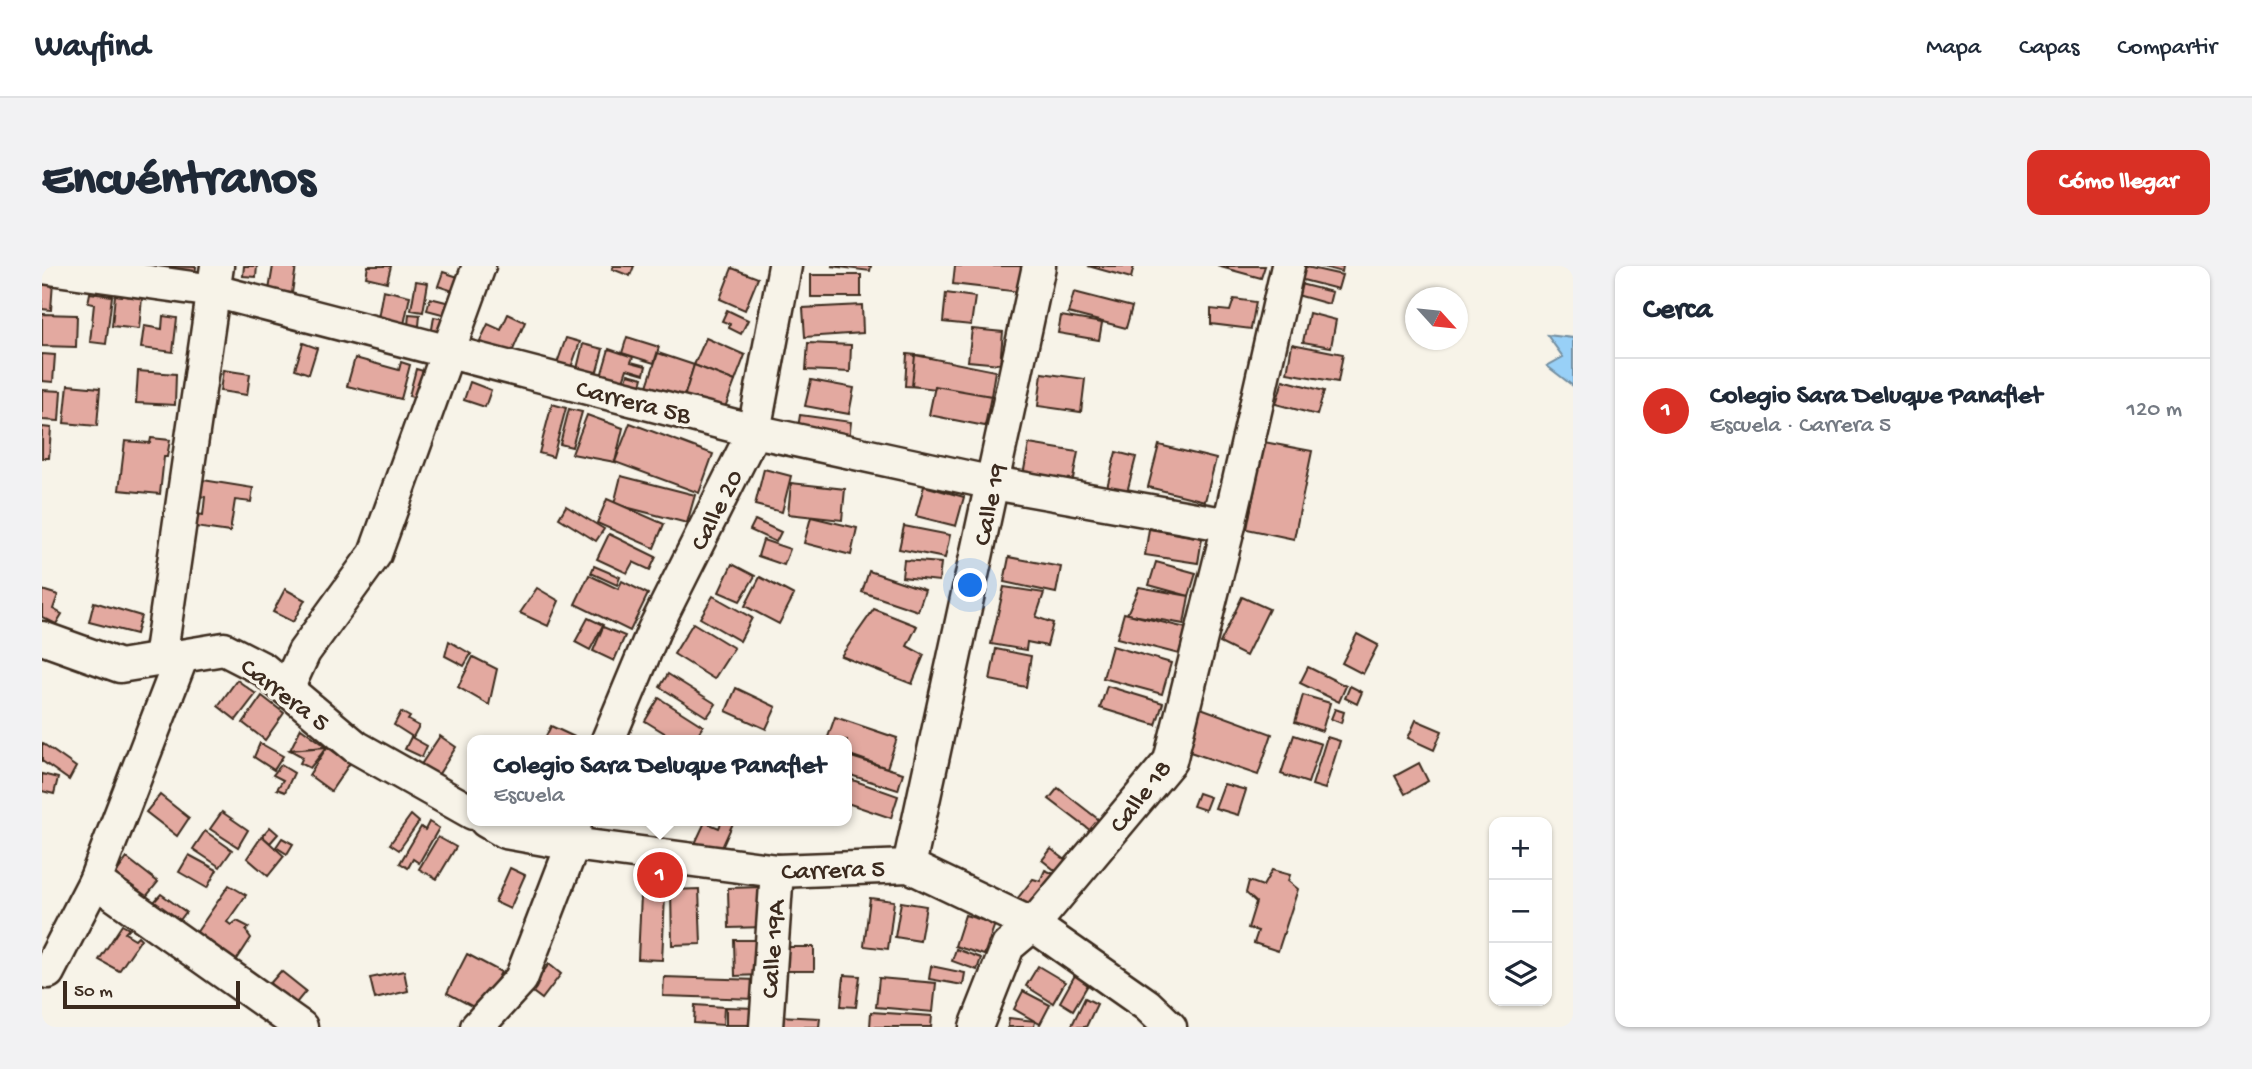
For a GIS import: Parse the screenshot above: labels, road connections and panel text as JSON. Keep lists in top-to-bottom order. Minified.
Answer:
{"streets":{"street":["Carrera 5B","Calle 19","Calle 20","Carrera 5","Calle 18","Calle 19A"]},"crossings":[["Carrera 5B","Calle 19"],["Carrera 5B","Calle 20"],["Carrera 5B","Calle 18"],["Calle 19","Carrera 5"],["Carrera 5","Calle 18"],["Carrera 5","Calle 19A"]],"scale_bar":"50 m","north":"bottom right","page":{"header":"Wayfind","nav":["Mapa","Capas","Compartir"],"buttons":"Cómo llegar","title":"Encuéntranos","heading":"Cerca","list":[{"mark":"1","name":"Colegio Sara Deluque Panaflet","note":"Escuela · Carrera 5","value":"120 m"}],"popup":["Colegio Sara Deluque Panaflet","Escuela"],"map_buttons":["+","−"],"pins":"1","scale":"50 m"}}
